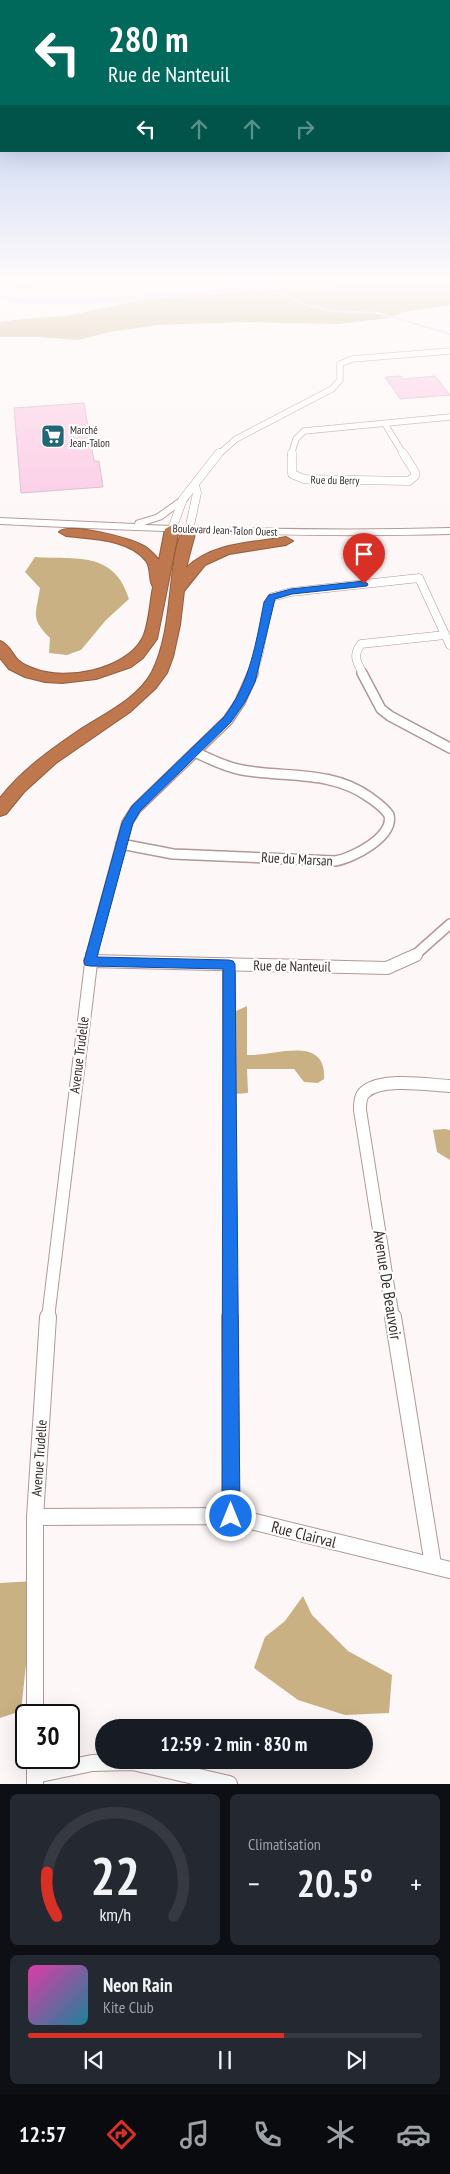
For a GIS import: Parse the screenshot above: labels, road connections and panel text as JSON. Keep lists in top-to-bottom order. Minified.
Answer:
{"streets":{"street":["Rue du Berry","Boulevard Jean-Talon Ouest","Rue du Marsan","Rue de Nanteuil","Avenue Trudelle","Avenue De Beauvoir","Rue Clairval"]},"crossings":[["Rue du Marsan","Avenue Trudelle"],["Rue de Nanteuil","Avenue Trudelle"],["Avenue Trudelle","Rue Clairval"],["Avenue De Beauvoir","Rue Clairval"]],"places":{"supermarket":["Marché Jean-Talon"]},"page":{"turn":["280 m","Rue de Nanteuil"],"limit":"30","trip":"12:59 · 2 min · 830 m","tile":"Climatisation","heat":["−","20.5°","+"],"song":["Neon Rain","Kite Club"],"tabs":"12:57","gauge":["22","km/h"]}}
